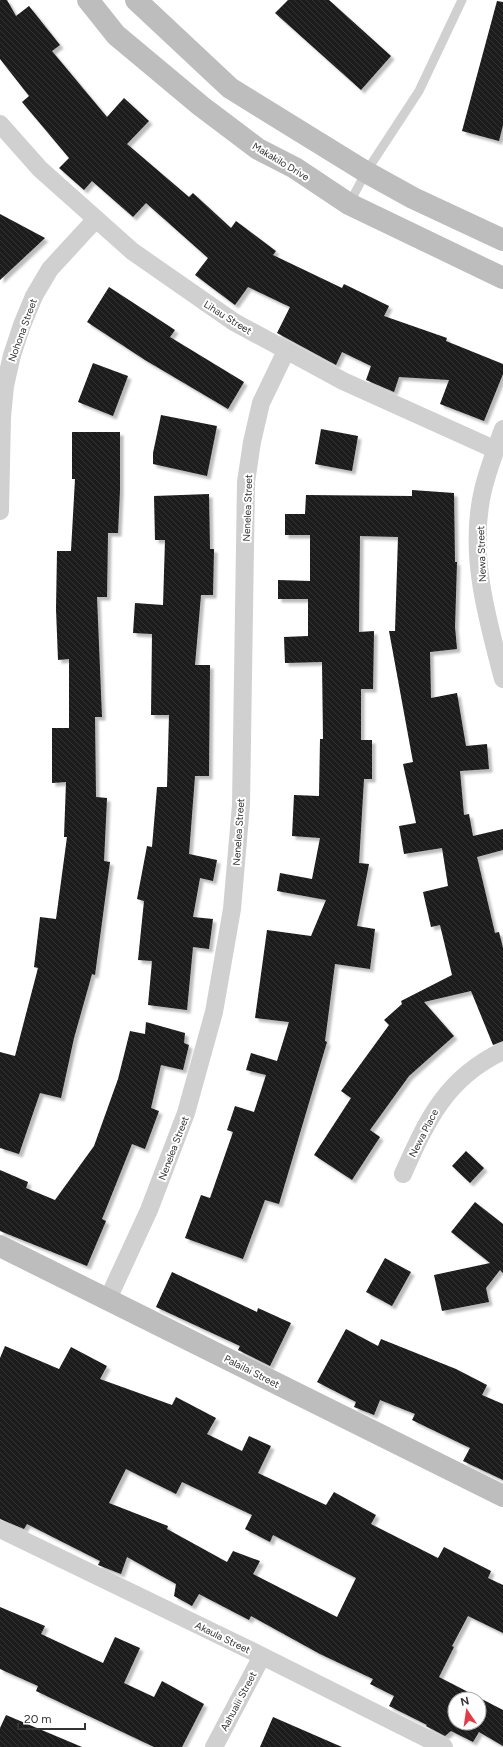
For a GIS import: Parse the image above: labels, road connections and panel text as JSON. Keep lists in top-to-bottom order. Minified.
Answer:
{"streets":{"main road":["Makakilo Drive","Palailai Street"],"street":["Lihau Street","Nohona Street","Nenelea Street","Newa Street","Newa Place","Akaula Street","Aahualii Street"]},"crossings":[["Lihau Street","Nohona Street"],["Lihau Street","Nenelea Street"],["Lihau Street","Newa Street"],["Nenelea Street","Palailai Street"],["Akaula Street","Aahualii Street"]],"scale_bar":"20 m","north":"top"}
